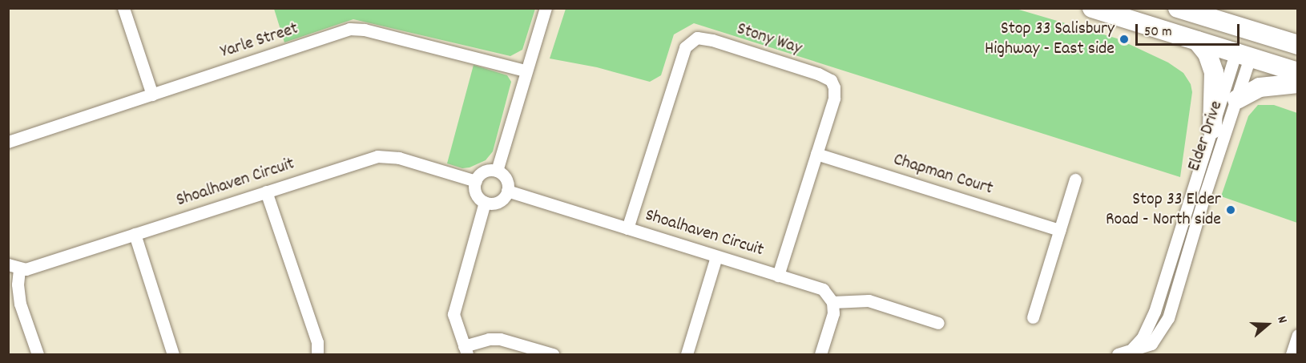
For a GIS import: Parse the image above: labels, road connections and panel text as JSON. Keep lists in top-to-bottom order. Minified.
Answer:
{"streets":{"street":["Stony Way","Yarle Street","Elder Drive","Chapman Court","Shoalhaven Circuit"]},"crossings":[["Stony Way","Chapman Court"],["Stony Way","Shoalhaven Circuit"]],"places":["Stop 33 Salisbury Highway - East side","Stop 33 Elder Road - North side"],"scale_bar":"50 m","north":"right"}
